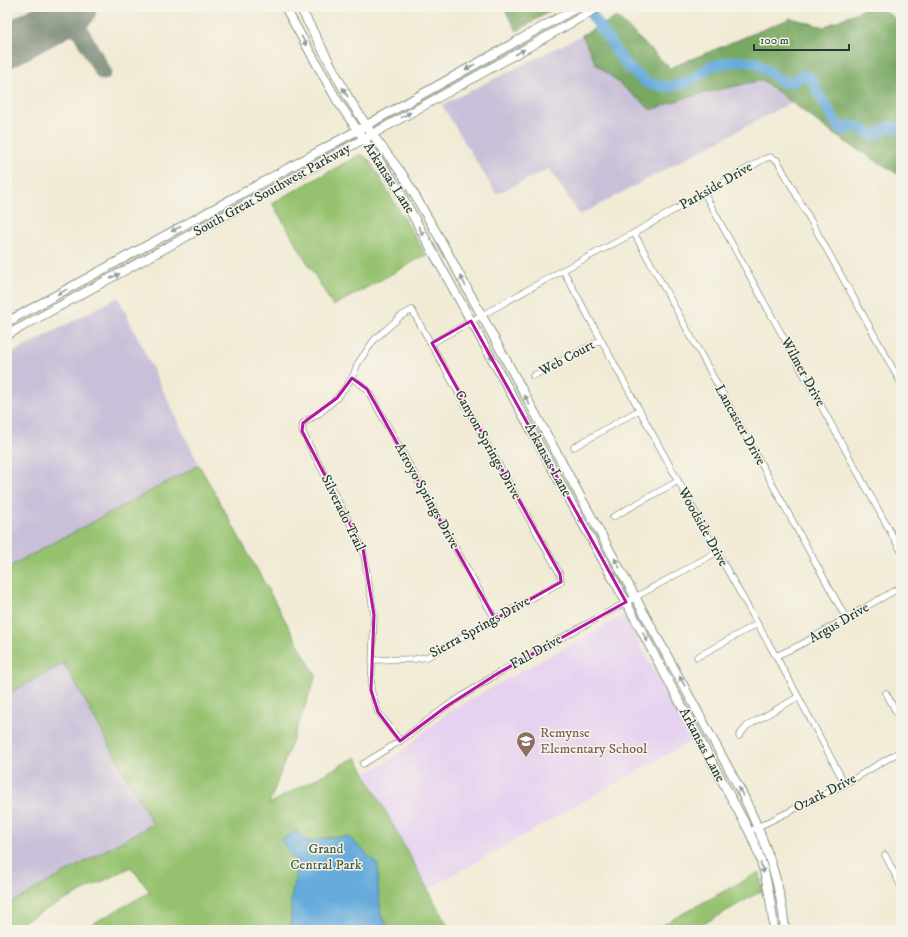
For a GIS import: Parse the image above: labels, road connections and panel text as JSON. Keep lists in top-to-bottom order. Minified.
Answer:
{"streets":{"main road":["Arkansas Lane","South Great Southwest Parkway"],"street":["Parkside Drive","Web Court","Wilmer Drive","Lancaster Drive","Canyon Springs Drive","Arroyo Springs Drive","Silverado Trail","Woodside Drive","Argus Drive","Sierra Springs Drive","Fall Drive","Ozark Drive"]},"crossings":[["Arkansas Lane","Parkside Drive"],["Arkansas Lane","South Great Southwest Parkway"],["Arkansas Lane","Fall Drive"],["Arkansas Lane","Ozark Drive"],["Parkside Drive","Wilmer Drive"],["Parkside Drive","Lancaster Drive"],["Parkside Drive","Canyon Springs Drive"],["Parkside Drive","Woodside Drive"],["Web Court","Woodside Drive"],["Lancaster Drive","Argus Drive"],["Canyon Springs Drive","Arroyo Springs Drive"],["Canyon Springs Drive","Silverado Trail"],["Canyon Springs Drive","Sierra Springs Drive"],["Arroyo Springs Drive","Silverado Trail"],["Arroyo Springs Drive","Sierra Springs Drive"],["Silverado Trail","Sierra Springs Drive"],["Silverado Trail","Fall Drive"],["Woodside Drive","Argus Drive"],["Woodside Drive","Fall Drive"],["Woodside Drive","Ozark Drive"]],"parks":["Grand Central Park"],"places":{"school or university":["Remynse Elementary School"]},"scale_bar":"100 m"}
